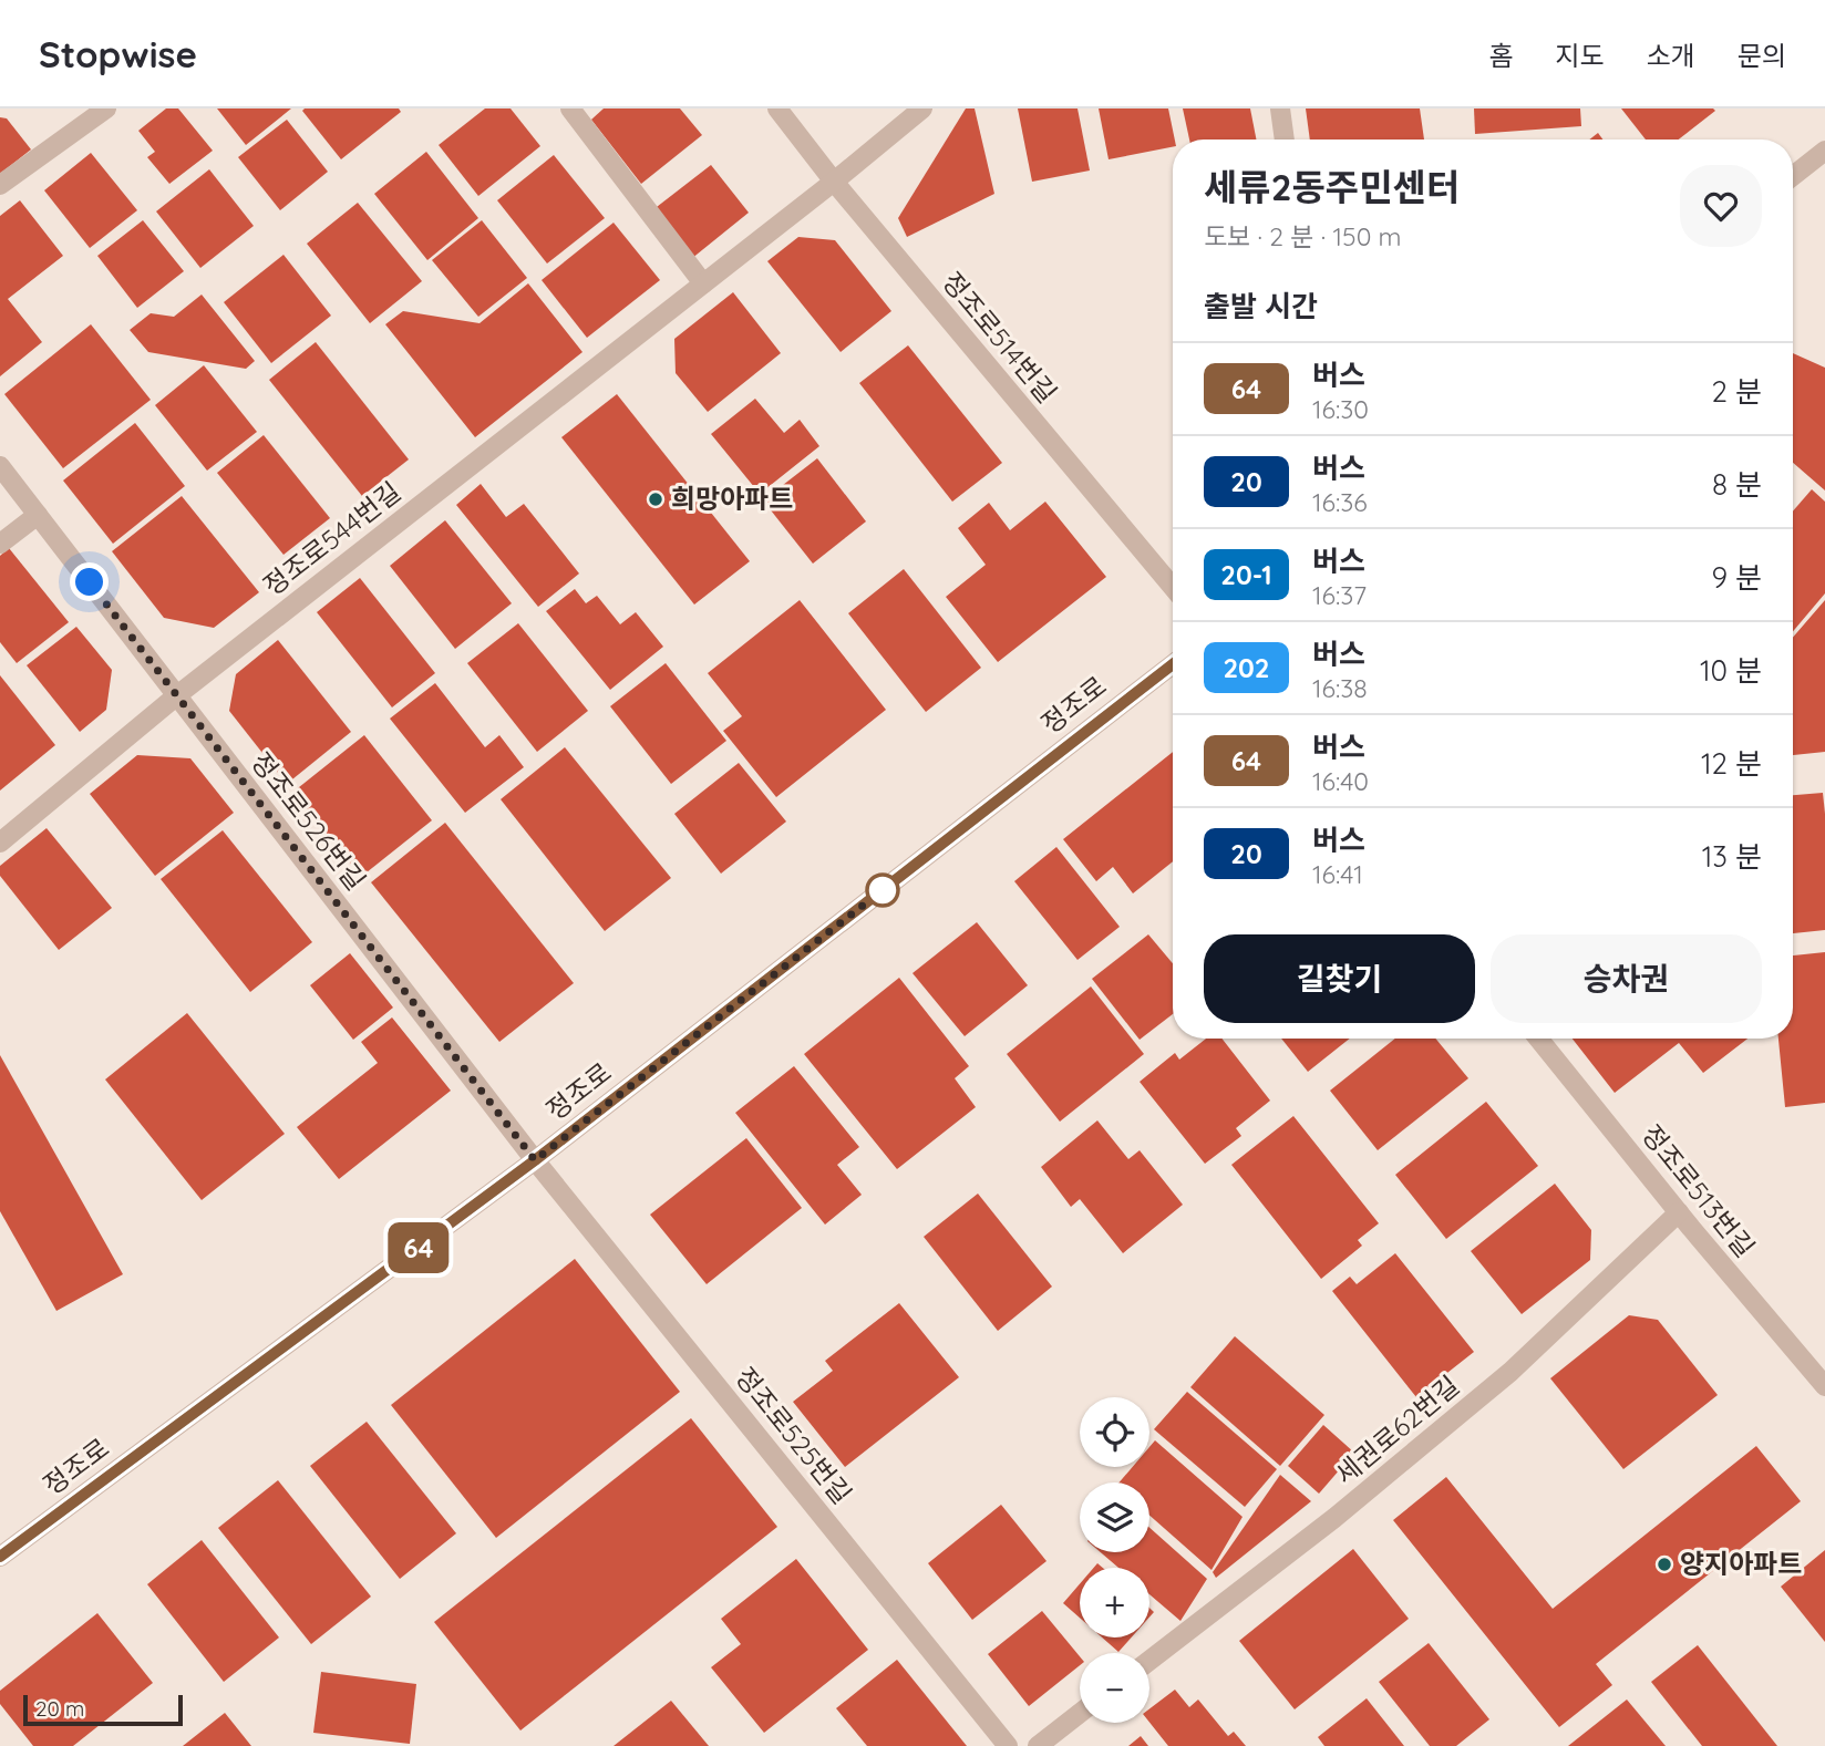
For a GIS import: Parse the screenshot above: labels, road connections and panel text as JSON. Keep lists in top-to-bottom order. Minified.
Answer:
{"streets":{"street":["정조로514번길","정조로544번길","정조로","정조로526번길","정조로513번길","세권로62번길","정조로525번길"]},"crossings":[["정조로514번길","정조로544번길"],["정조로544번길","정조로526번길"],["정조로","정조로526번길"],["정조로","정조로525번길"],["정조로526번길","정조로525번길"],["정조로513번길","세권로62번길"]],"places":["희망아파트","양지아파트"],"lines":["bus line 64"],"scale_bar":"20 m","page":{"header":"Stopwise","nav":["홈","지도","소개","문의"],"on_map":"64","heading":[["세류2동주민센터","도보 · 2 분 · 150 m"],"출발 시간"],"list":[{"mark":"64","name":"버스","note":"16:30","value":"2 분"},{"mark":"20","name":"버스","note":"16:36","value":"8 분"},{"mark":"20-1","name":"버스","note":"16:37","value":"9 분"},{"mark":"202","name":"버스","note":"16:38","value":"10 분"},{"mark":"64","name":"버스","note":"16:40","value":"12 분"},{"mark":"20","name":"버스","note":"16:41","value":"13 분"}],"buttons":["길찾기","승차권"],"map_buttons":["+","−"],"scale":"20 m"}}
